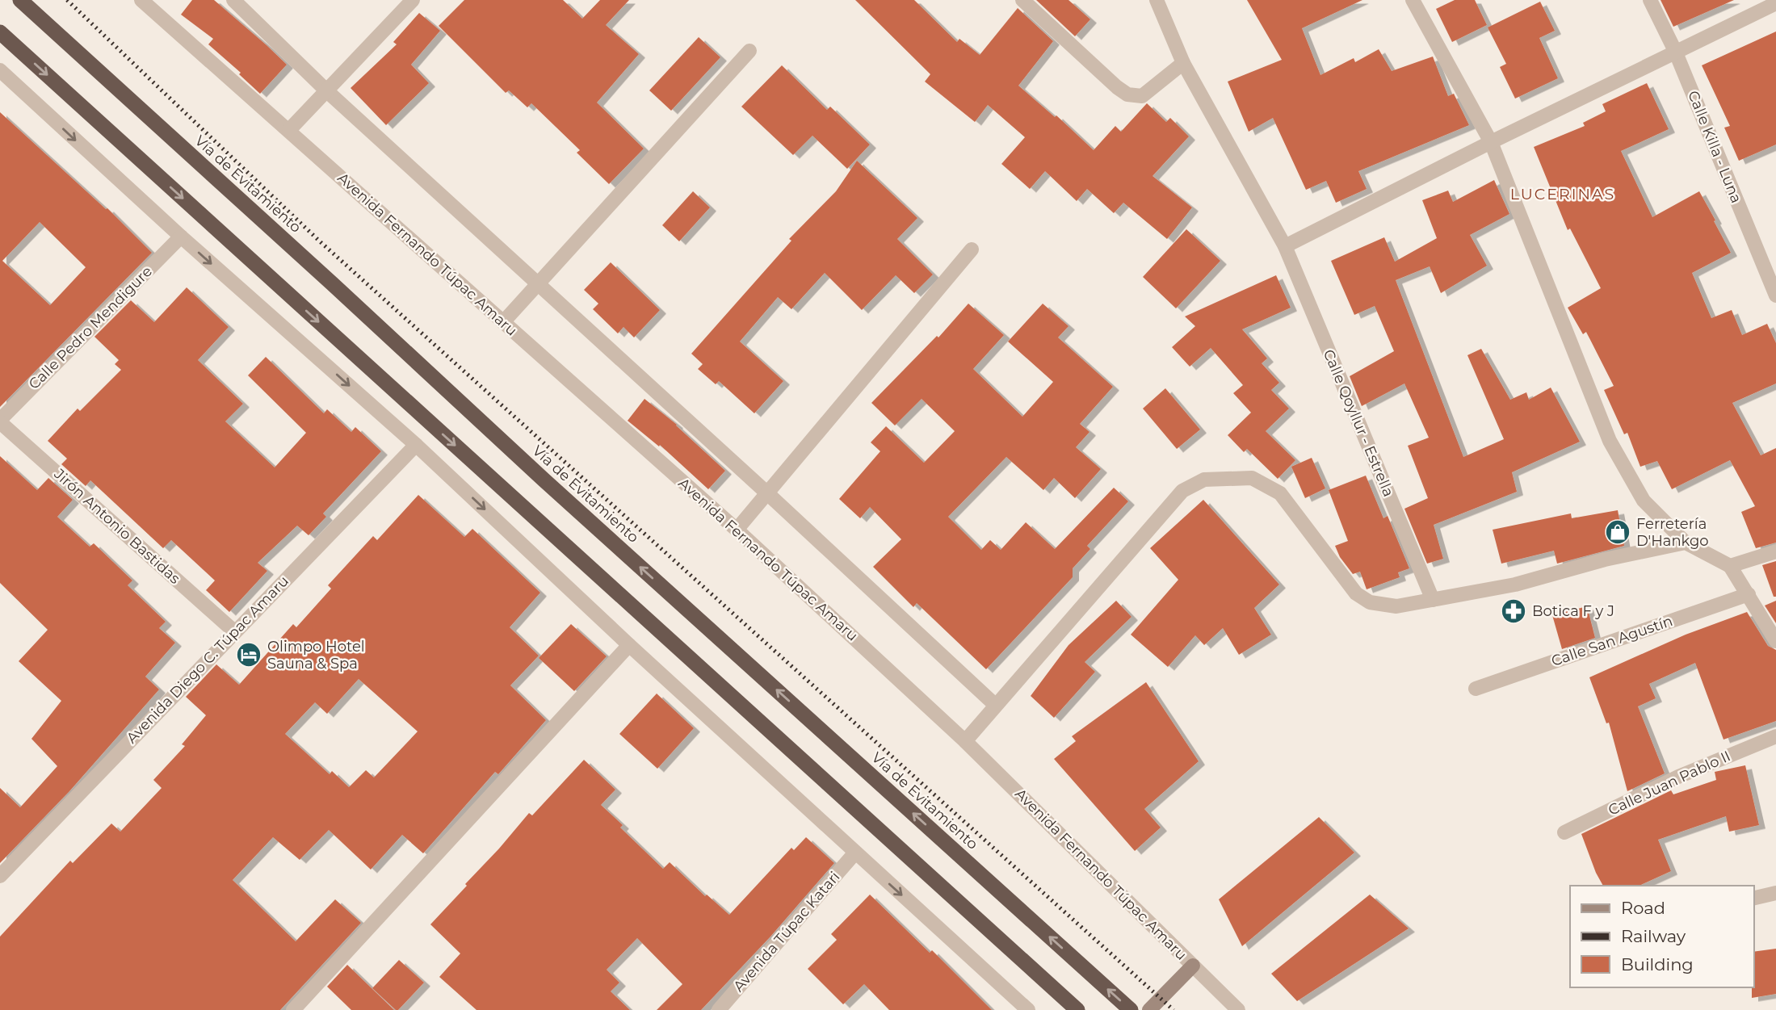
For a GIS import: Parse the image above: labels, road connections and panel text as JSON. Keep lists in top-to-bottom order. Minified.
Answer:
{"streets":{"highway":["Vía de Evitamiento"],"street":["Calle Killa - Luna","Avenida Fernando Túpac Amaru","Calle Pedro Mendigure","Calle Qoyllur - Estrella","Jirón Antonio Bastidas","Calle San Agustín","Avenida Diego C. Túpac Amaru","Calle Juan Pablo II","Avenida Túpac Katari"]},"crossings":[["Calle Pedro Mendigure","Jirón Antonio Bastidas"],["Jirón Antonio Bastidas","Avenida Diego C. Túpac Amaru"]],"districts":["LUCERINAS"],"places":{"shop":["Ferretería D'Hankgo"],"pharmacy":["Botica F y J"],"hotel":["Olimpo Hotel Sauna & Spa"]},"legend":["Road","Railway","Building"]}
